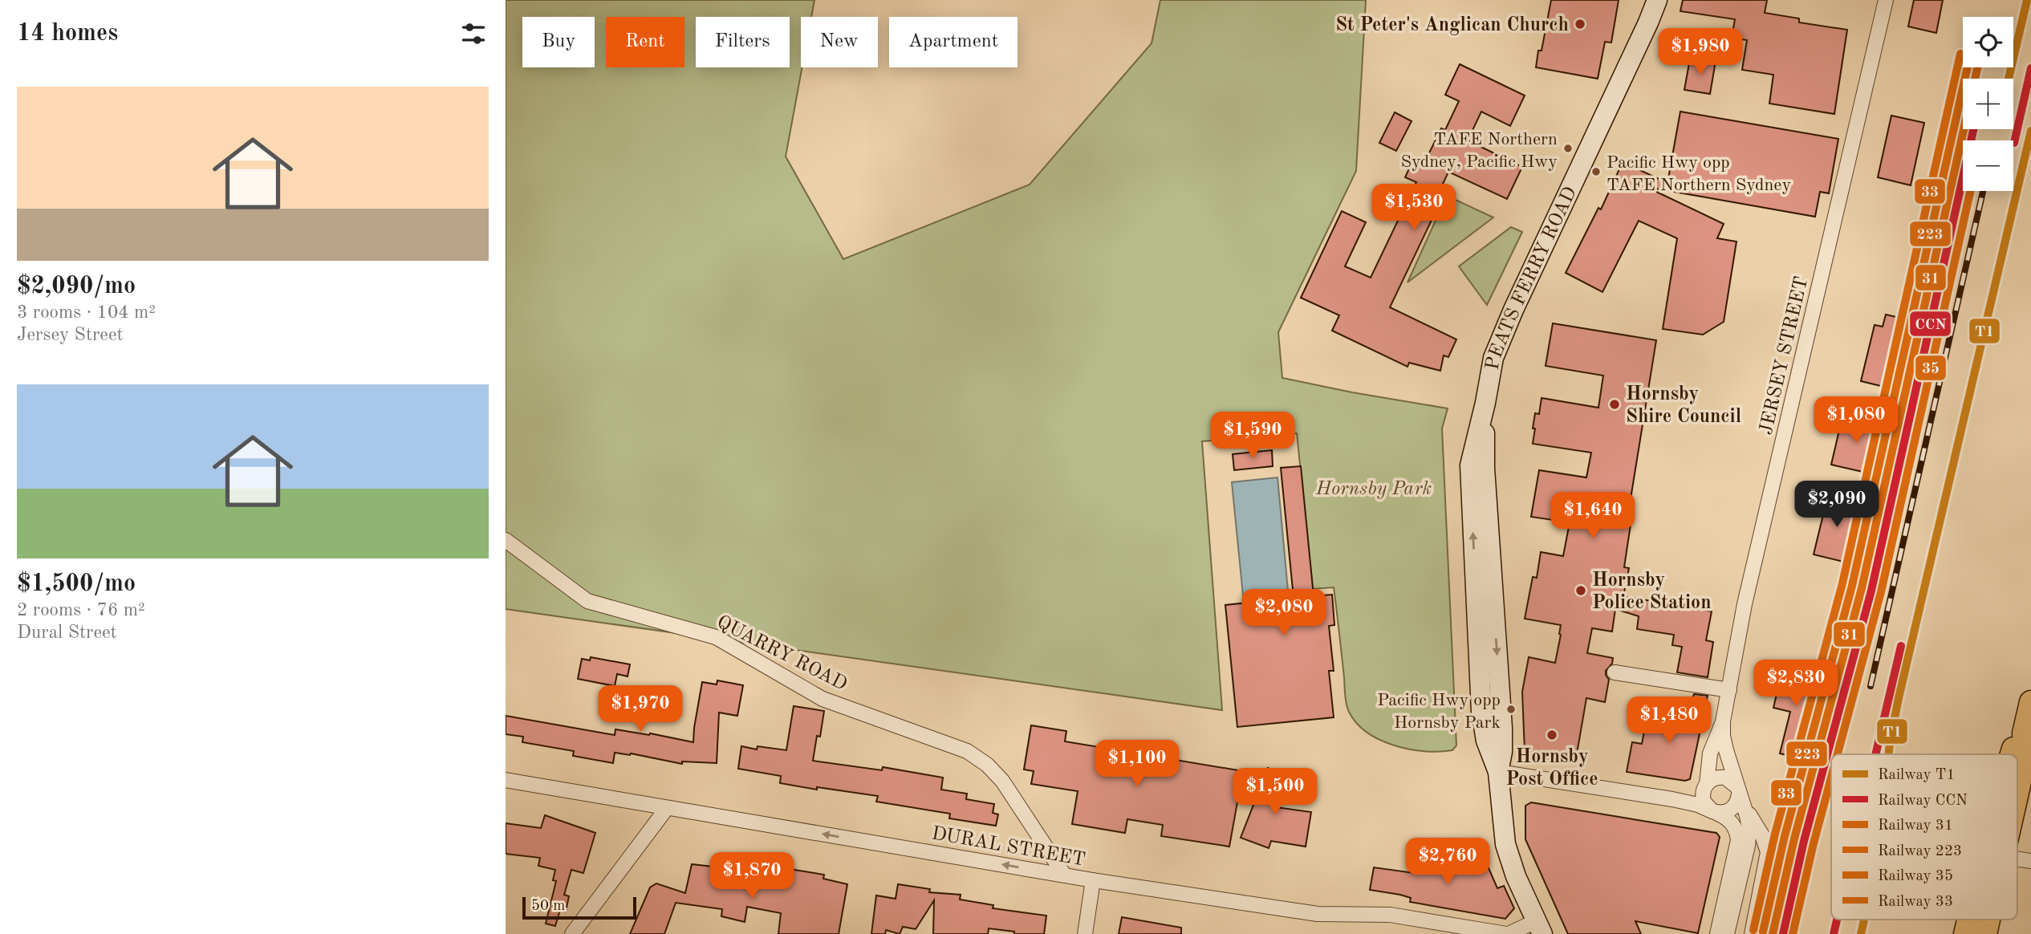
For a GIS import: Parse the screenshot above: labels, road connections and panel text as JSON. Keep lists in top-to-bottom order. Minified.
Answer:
{"streets":{"main road":["PEATS FERRY ROAD"],"street":["JERSEY STREET","QUARRY ROAD","DURAL STREET"]},"crossings":[["PEATS FERRY ROAD","DURAL STREET"],["QUARRY ROAD","DURAL STREET"]],"one_way":["DURAL STREET"],"parks":["Hornsby Park"],"places":["St Peter's Anglican Church","TAFE Northern Sydney, Pacific Hwy","Pacific Hwy opp TAFE Northern Sydney","Hornsby Shire Council","Hornsby Police Station","Pacific Hwy opp Hornsby Park","Hornsby Post Office"],"lines":["rail line T1","rail line 33","rail line 31","rail line 223","rail line CCN","rail line 35"],"legend":["Railway T1","Railway CCN","Railway 31","Railway 223","Railway 35","Railway 33"],"scale_bar":"50 m","page":{"heading":"14 homes","map_buttons":["+","−"],"chip":["Buy","Rent","Filters","New","Apartment"],"price":["$1,980","$1,530","$1,080","$1,590","$2,090","$1,640","$2,080","$2,830","$1,970","$1,480","$1,100","$1,500","$2,760","$1,870"],"list":[{"name":"$2,090/mo","note":"3 rooms · 104 m² · Jersey Street"},{"name":"$1,500/mo","note":"2 rooms · 76 m² · Dural Street"}],"scale":"50 m"}}
